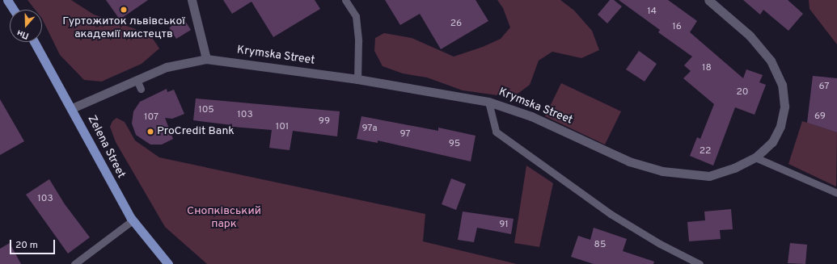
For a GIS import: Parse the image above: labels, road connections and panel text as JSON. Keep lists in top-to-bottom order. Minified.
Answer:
{"streets":{"main road":["Zelena Street"],"street":["Krymska Street"]},"crossings":[["Krymska Street","Zelena Street"]],"parks":["Снопківський парк"],"places":["Гуртожиток львівської академії мистецтв","ProCredit Bank"],"house_numbers":["14","26","16","18","67","20","105","103","69","107","99","101","97а","97","95","22","103","91","85"],"scale_bar":"20 m","north":"bottom"}
